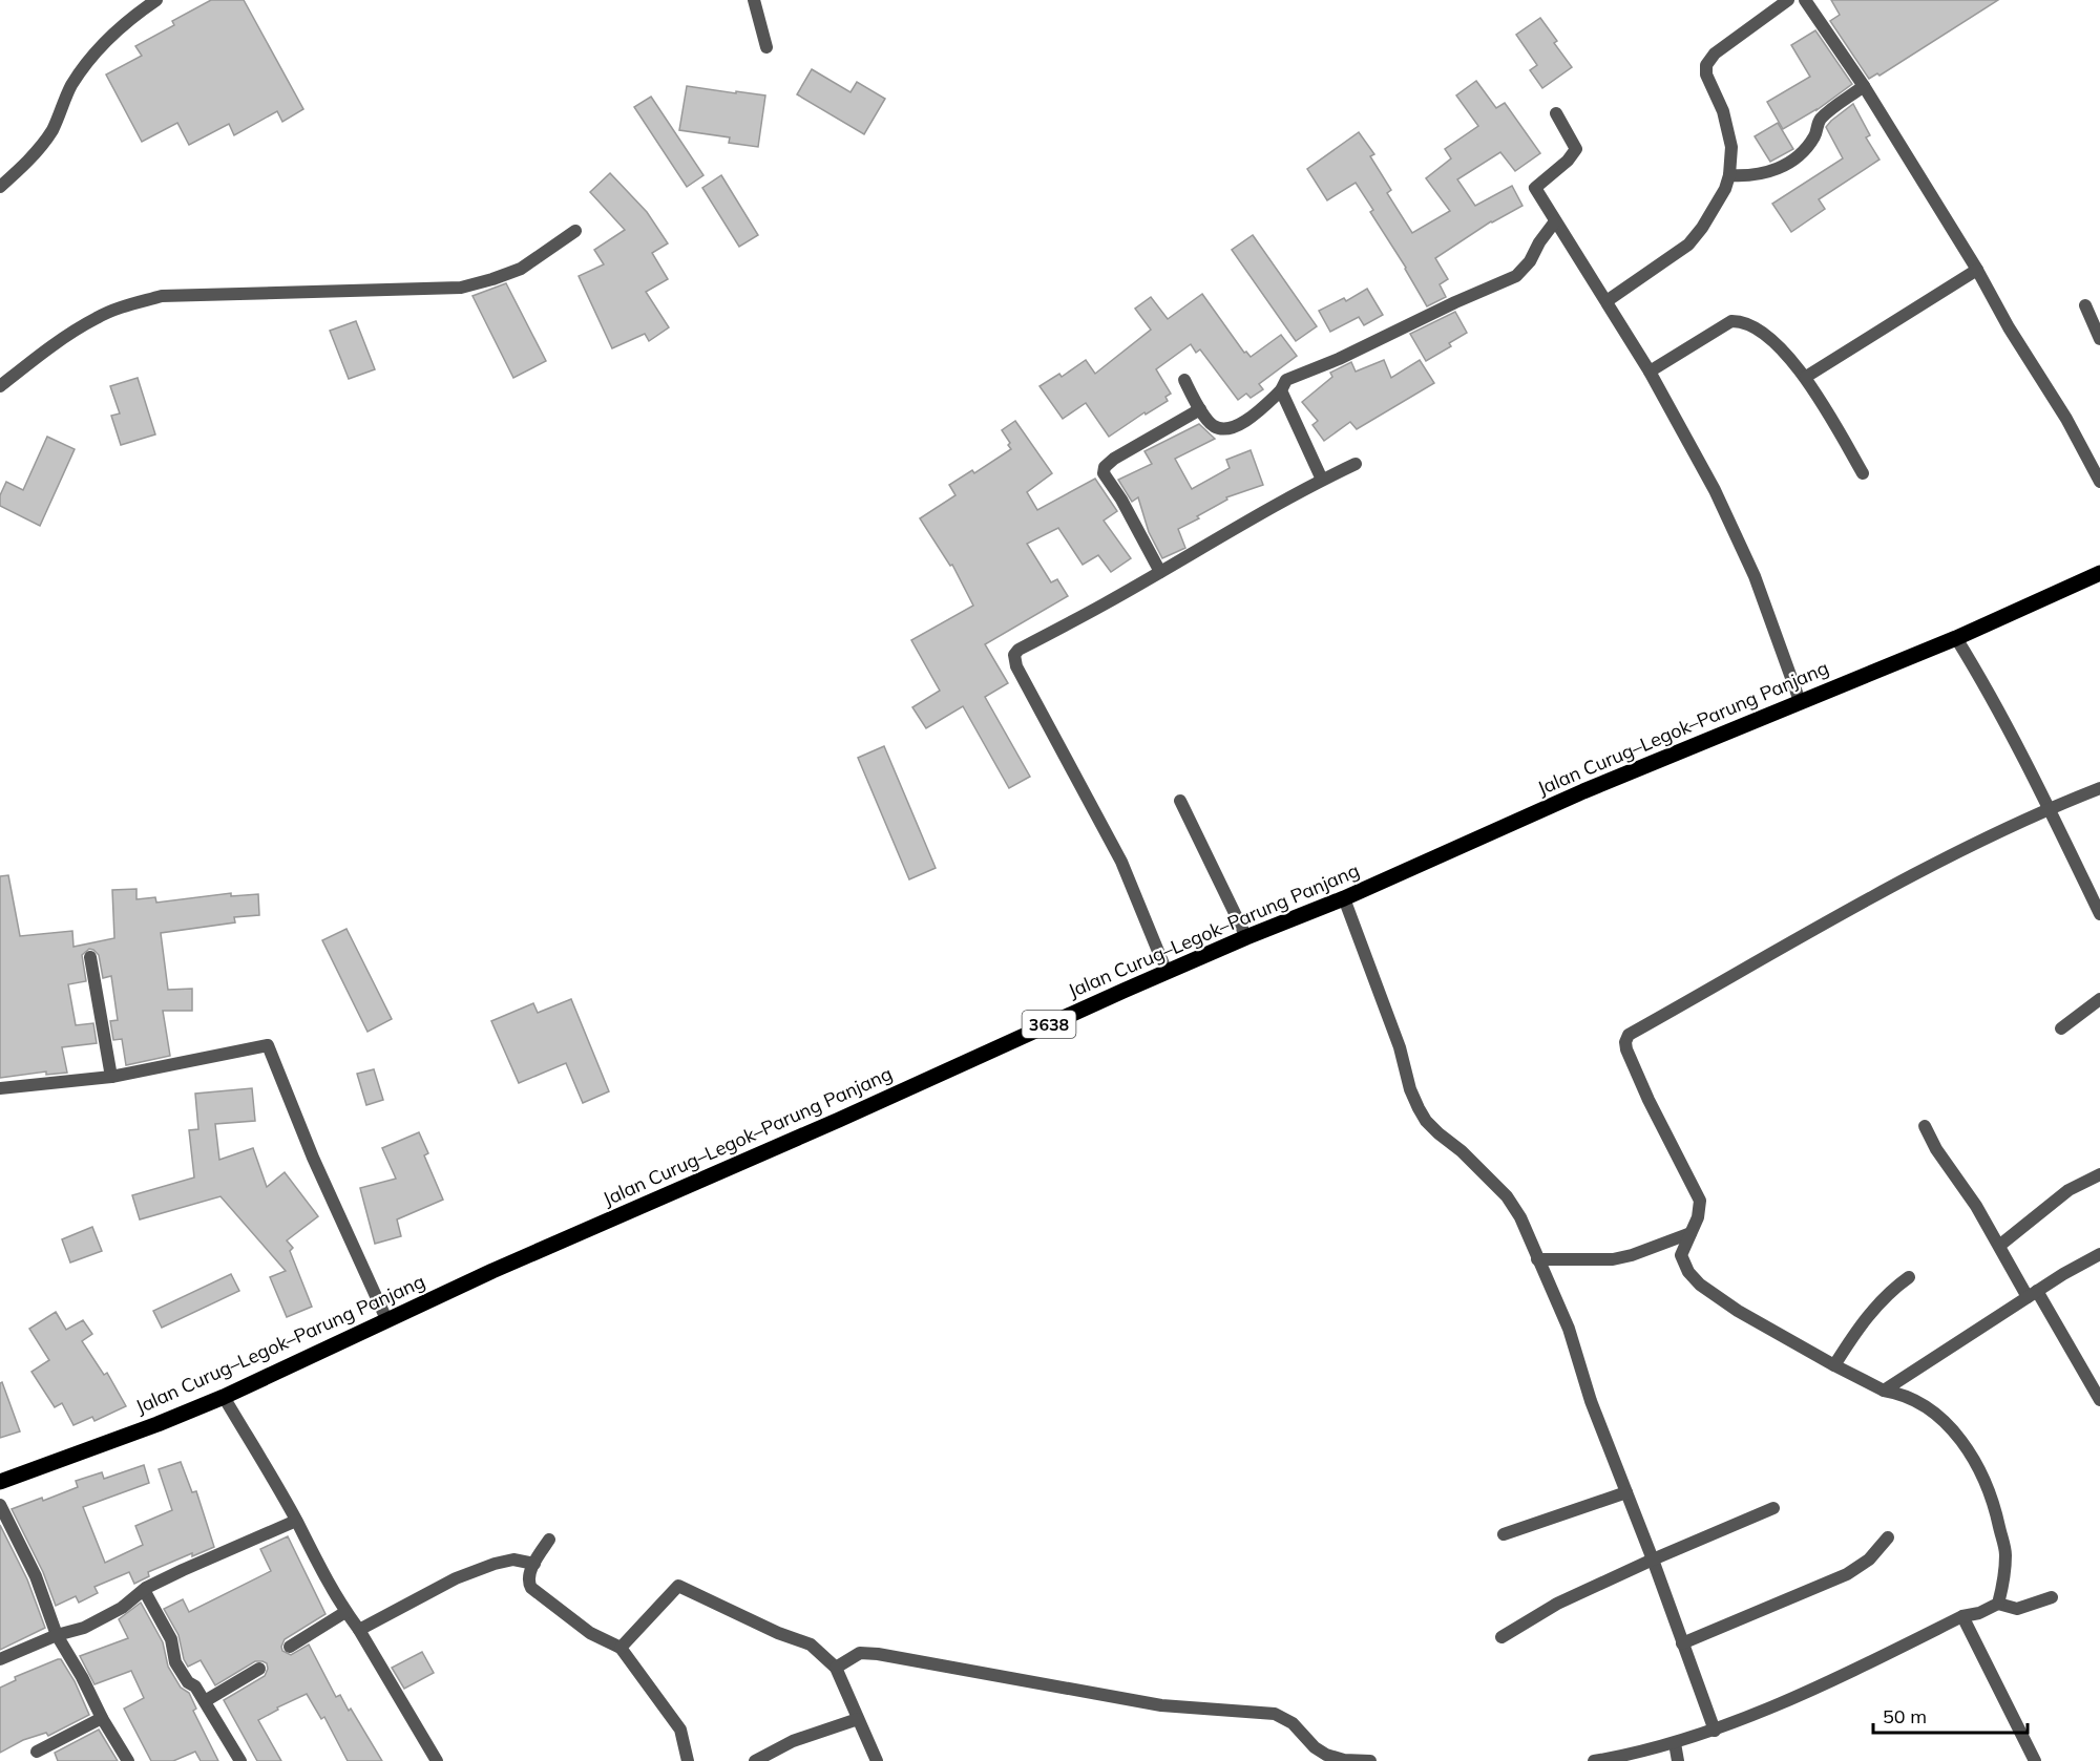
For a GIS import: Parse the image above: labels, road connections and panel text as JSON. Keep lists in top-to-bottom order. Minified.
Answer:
{"streets":{"main road":["Jalan Curug–Legok–Parung Panjang","3638"]},"scale_bar":"50 m"}
